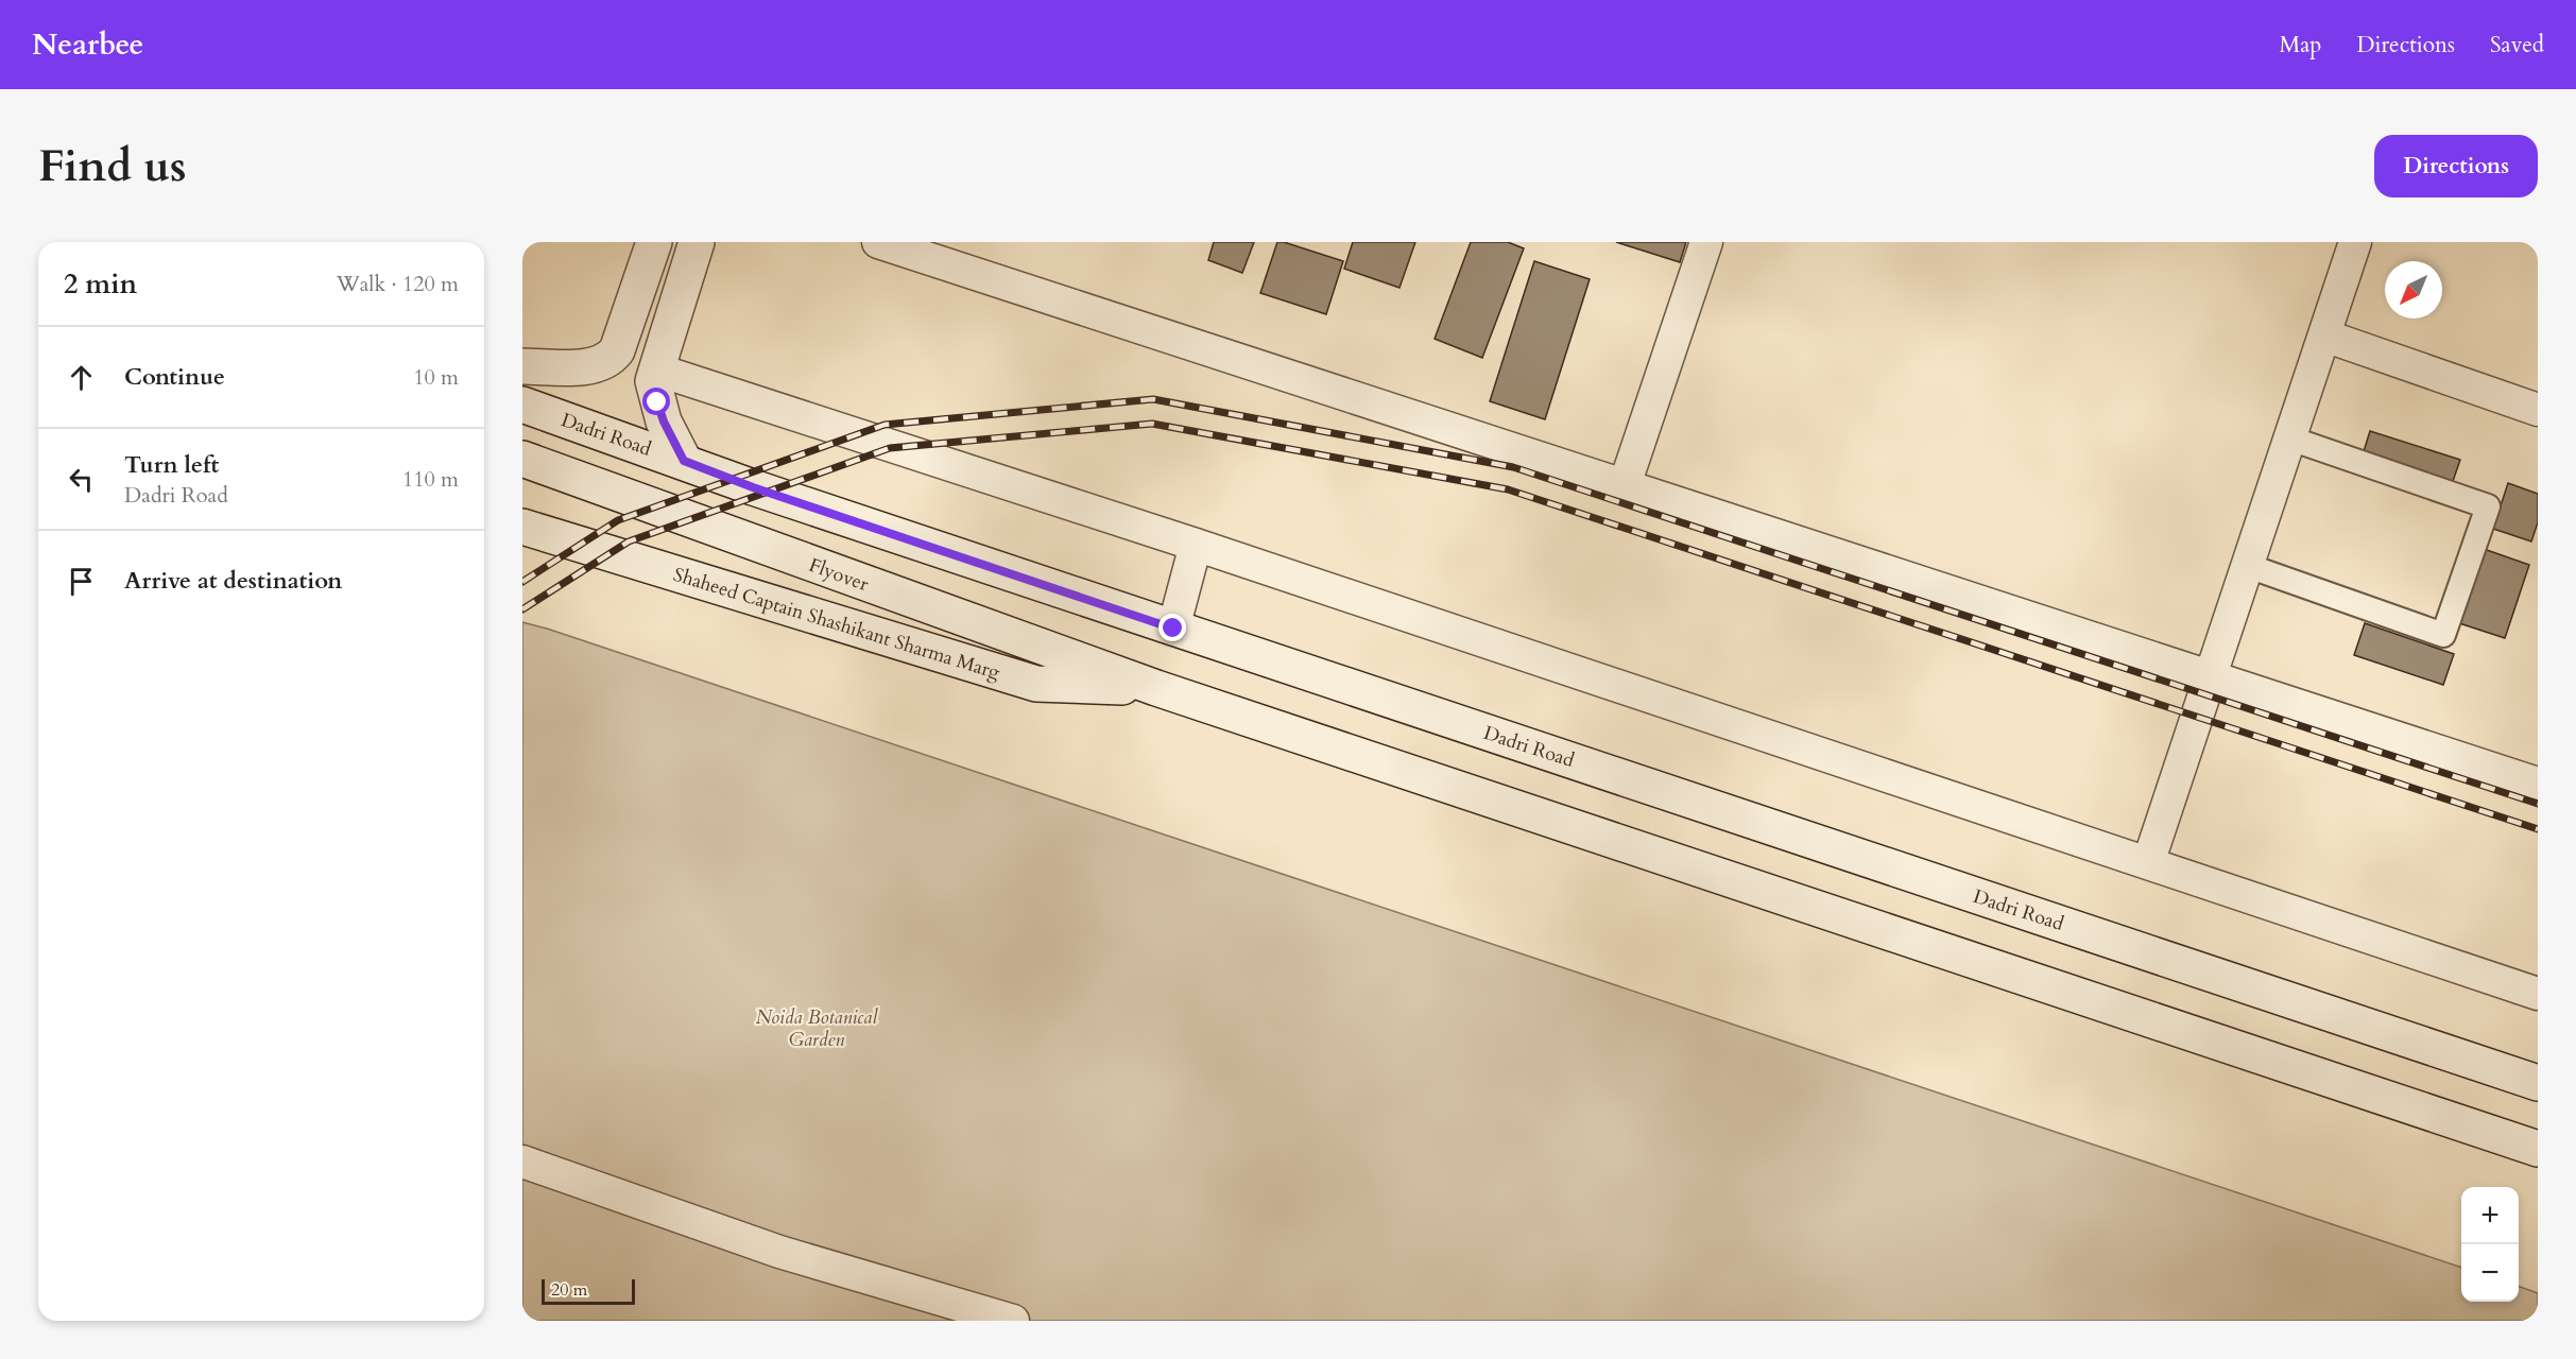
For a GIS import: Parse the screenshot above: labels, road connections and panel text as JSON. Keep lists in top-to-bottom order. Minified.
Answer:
{"streets":{"main road":["Dadri Road","Flyover","Shaheed Captain Shashikant Sharma Marg"]},"crossings":[["Flyover","Shaheed Captain Shashikant Sharma Marg"]],"parks":["Noida Botanical Garden"],"scale_bar":"20 m","north":"bottom left","page":{"header":"Nearbee","nav":["Map","Directions","Saved"],"buttons":"Directions","title":"Find us","heading":["2 min","Walk · 120 m"],"list":[["Continue","10 m"],["Turn left","Dadri Road","110 m"],"Arrive at destination"],"map_buttons":["+","−"],"scale":"20 m"}}
